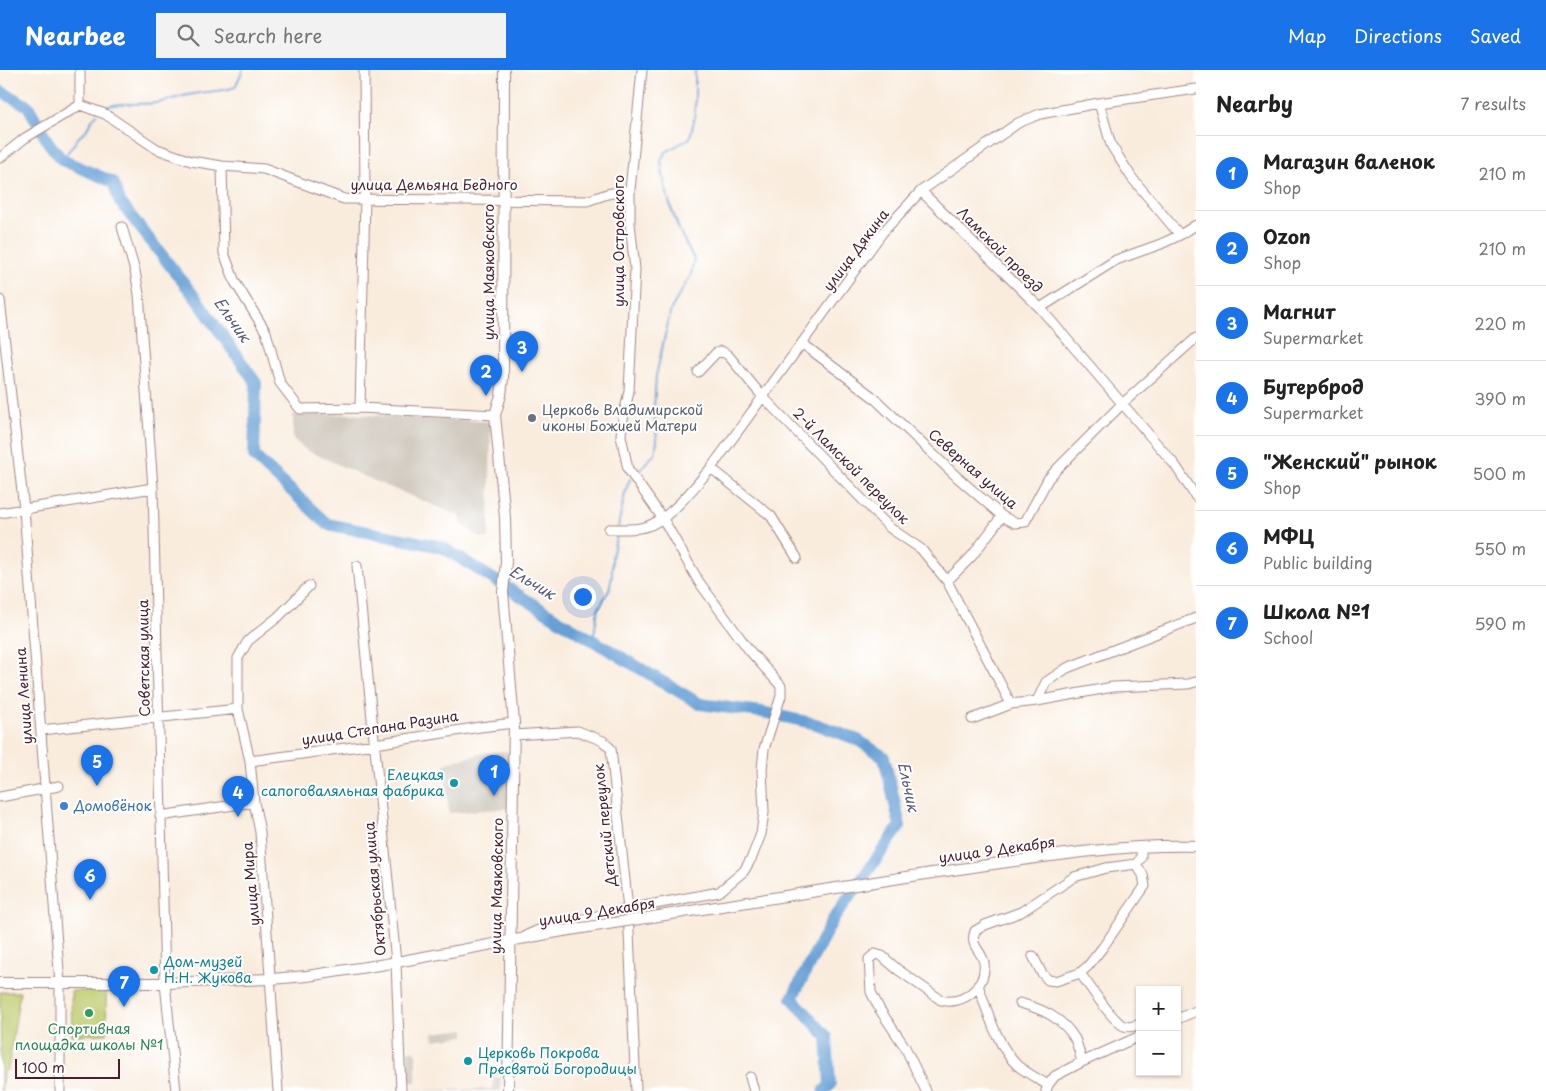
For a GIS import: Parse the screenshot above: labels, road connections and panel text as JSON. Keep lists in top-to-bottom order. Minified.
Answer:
{"streets":{"main road":["улица Маяковского","улица 9 Декабря"],"street":["улица Демьяна Бедного","улица Островского","улица Дякина","Ламской проезд","2-й Ламской переулок","Северная улица","Советская улица","улица Ленина","улица Степана Разина","Детский переулок","улица Мира","Октябрьская улица"]},"crossings":[["улица Демьяна Бедного","улица Островского"],["улица Демьяна Бедного","улица Маяковского"],["улица Островского","улица Дякина"],["улица Островского","Детский переулок"],["улица Дякина","Ламской проезд"],["улица Дякина","2-й Ламской переулок"],["улица Дякина","Северная улица"],["улица Маяковского","улица Степана Разина"],["улица Маяковского","Детский переулок"],["улица Маяковского","улица 9 Декабря"],["Советская улица","улица 9 Декабря"],["улица Ленина","улица 9 Декабря"],["улица Степана Разина","улица Мира"],["улица Степана Разина","Октябрьская улица"],["улица 9 Декабря","улица Мира"],["улица 9 Декабря","Октябрьская улица"]],"water":["Ельчик"],"places":["Церковь Владимирской иконы Божией Матери","Елецкая сапоговаляльная фабрика","Домовёнок","Дом-музей Н.Н. Жукова","Спортивная площадка школы №1","Церковь Покрова Пресвятой Богородицы"],"scale_bar":"100 m","page":{"header":"Nearbee","search":"Search here","nav":["Map","Directions","Saved"],"heading":["Nearby","7 results"],"list":[{"mark":"1","name":"Магазин валенок","note":"Shop","value":"210 m"},{"mark":"2","name":"Ozon","note":"Shop","value":"210 m"},{"mark":"3","name":"Магнит","note":"Supermarket","value":"220 m"},{"mark":"4","name":"Бутерброд","note":"Supermarket","value":"390 m"},{"mark":"5","name":"\"Женский\" рынок","note":"Shop","value":"500 m"},{"mark":"6","name":"МФЦ","note":"Public building","value":"550 m"},{"mark":"7","name":"Школа №1","note":"School","value":"590 m"}],"pins":["3","2","5","1","4","6","7"],"map_buttons":["+","−"],"scale":"100 m"}}
